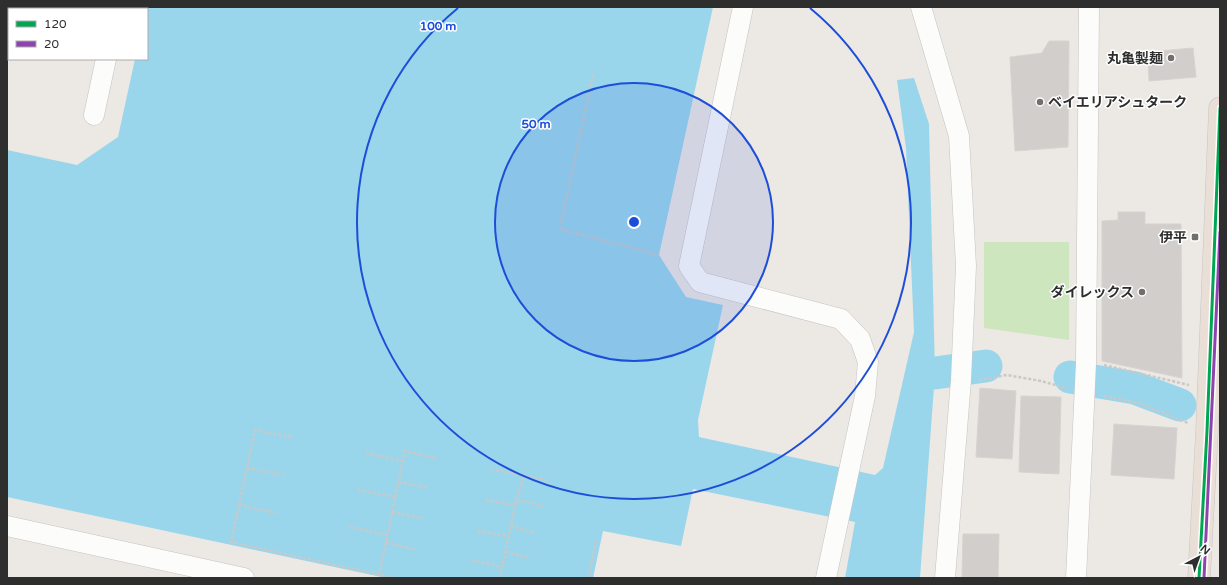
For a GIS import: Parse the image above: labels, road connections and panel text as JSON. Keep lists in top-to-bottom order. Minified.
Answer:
{"places":{"other":["丸亀製麺","ベイエリアシュターク","ダイレックス"],"transit":["伊平"]},"lines":["transit line 120","transit line 20"],"legend":["120","20"],"north":"top right","rings":["100 m","50 m"]}
